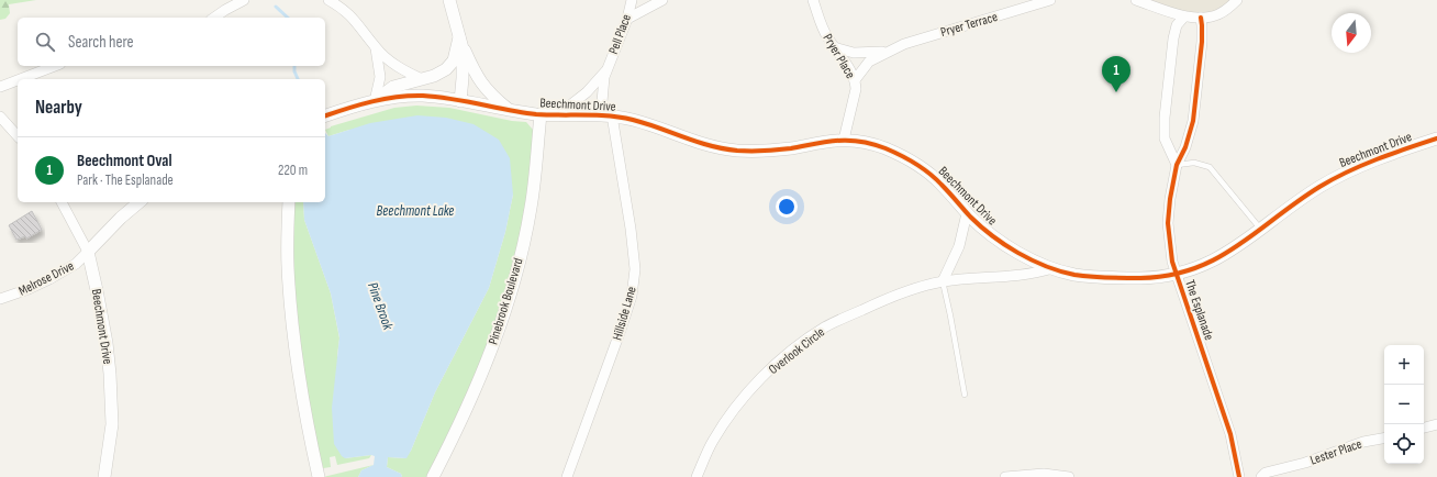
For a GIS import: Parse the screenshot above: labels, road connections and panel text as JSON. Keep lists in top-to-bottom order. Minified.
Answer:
{"streets":{"street":["Pryer Terrace","Pell Place","Pryer Place","Beechmont Drive","Melrose Drive","Pinebrook Boulevard","The Esplanade","Hillside Lane","Overlook Circle","Lester Place"]},"crossings":[["Pryer Terrace","Pryer Place"],["Pell Place","Beechmont Drive"],["Pell Place","Hillside Lane"],["Pryer Place","Beechmont Drive"],["Beechmont Drive","Melrose Drive"],["Beechmont Drive","Pinebrook Boulevard"],["Beechmont Drive","The Esplanade"],["Beechmont Drive","Hillside Lane"],["Beechmont Drive","Overlook Circle"]],"water":["Beechmont Lake","Pine Brook"],"north":"bottom","page":{"search":"Search here","pins":"1","heading":"Nearby","list":[{"mark":"1","name":"Beechmont Oval","note":"Park · The Esplanade","value":"220 m"}],"map_buttons":["+","−"]}}
